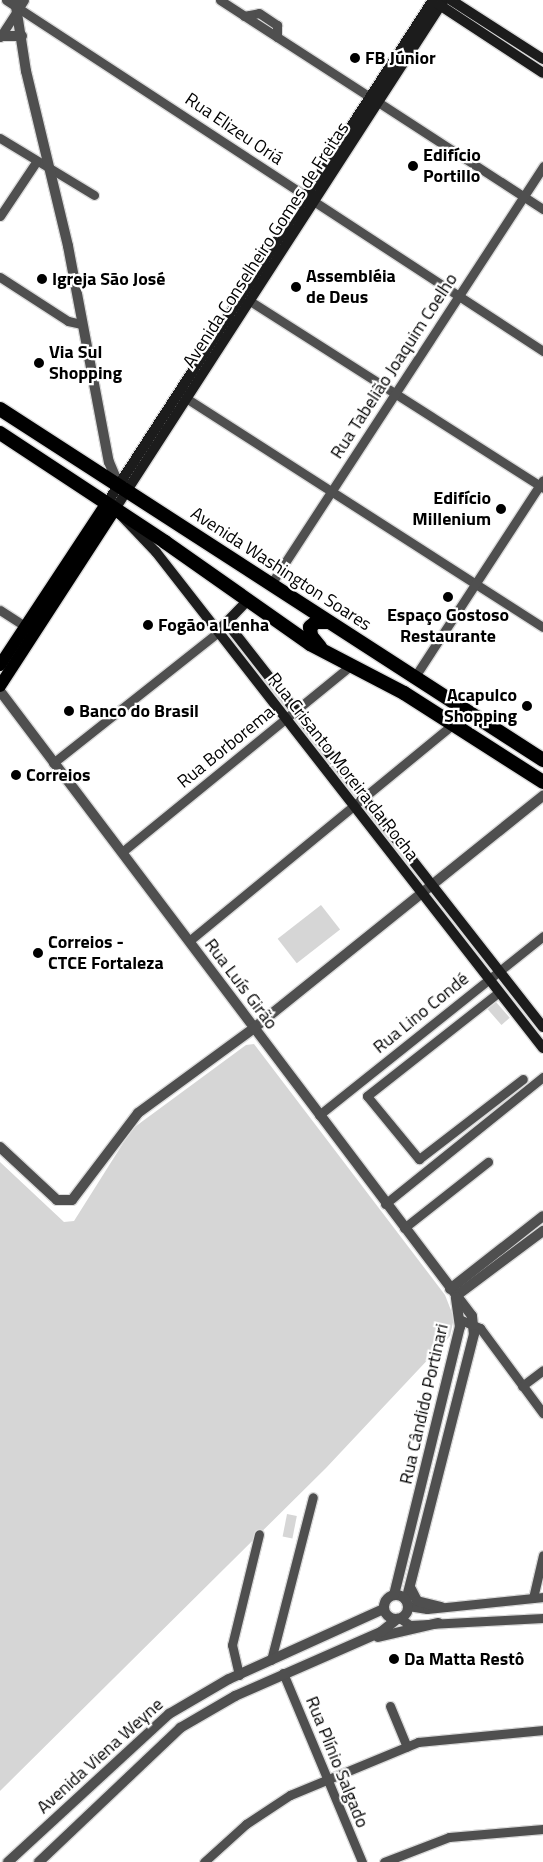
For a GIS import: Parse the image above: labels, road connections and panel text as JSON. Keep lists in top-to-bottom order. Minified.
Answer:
{"streets":{"highway":["Avenida Washington Soares"],"main road":["Avenida Conselheiro Gomes de Freitas","Rua Crisanto Moreira da Rocha"],"street":["Rua Elizeu Oriá","Rua Tabelião Joaquim Coelho","Rua Borborema","Rua Luís Girão","Rua Lino Condé","Rua Cândido Portinari","Avenida Viena Weyne","Rua Plínio Salgado"]},"crossings":[["Rua Elizeu Oriá","Avenida Conselheiro Gomes de Freitas"],["Rua Elizeu Oriá","Rua Tabelião Joaquim Coelho"],["Avenida Conselheiro Gomes de Freitas","Avenida Washington Soares"],["Avenida Conselheiro Gomes de Freitas","Rua Crisanto Moreira da Rocha"],["Rua Tabelião Joaquim Coelho","Avenida Washington Soares"],["Rua Borborema","Rua Crisanto Moreira da Rocha"],["Rua Borborema","Rua Luís Girão"],["Rua Crisanto Moreira da Rocha","Rua Lino Condé"],["Rua Luís Girão","Rua Lino Condé"],["Rua Luís Girão","Rua Cândido Portinari"],["Rua Cândido Portinari","Avenida Viena Weyne"],["Avenida Viena Weyne","Rua Plínio Salgado"]],"places":["FB Júnior","Edifício Portillo","Igreja São José","Assembléia de Deus","Via Sul Shopping","Edifício Millenium","Espaço Gostoso Restaurante","Fogão a Lenha","Acapulco Shopping","Banco do Brasil","Correios","Correios - CTCE Fortaleza","Da Matta Restô"]}
